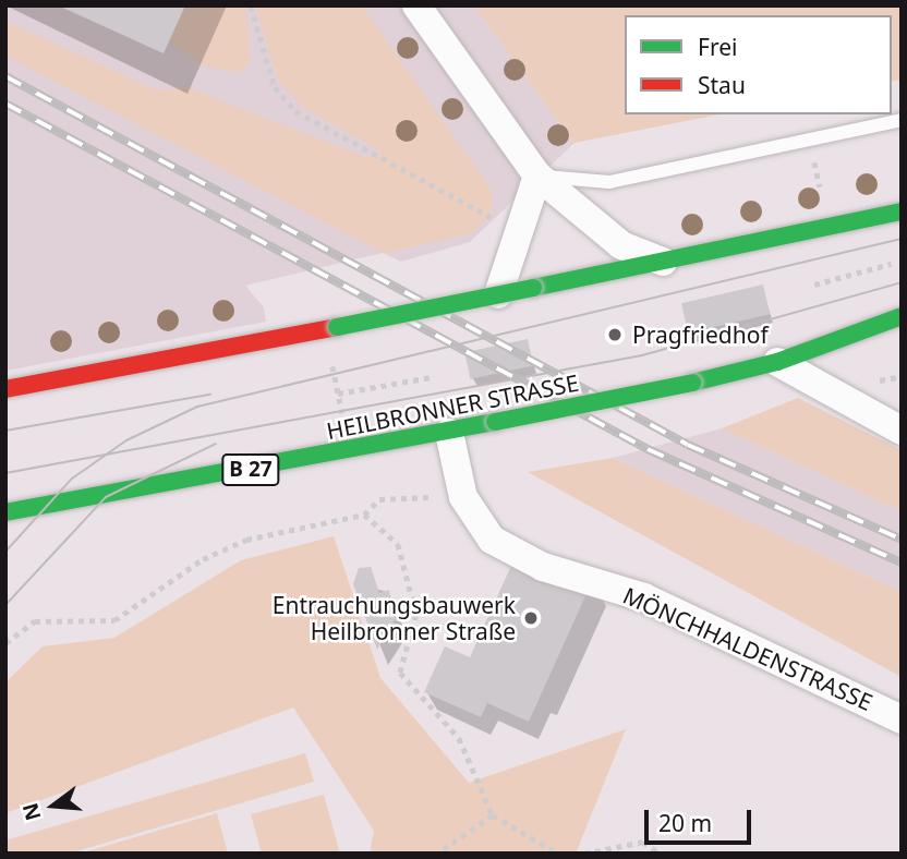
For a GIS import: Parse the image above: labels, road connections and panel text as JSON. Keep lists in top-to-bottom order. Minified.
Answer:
{"streets":{"main road":["HEILBRONNER STRASSE","B 27"],"street":["MÖNCHHALDENSTRASSE"]},"crossings":[["HEILBRONNER STRASSE","MÖNCHHALDENSTRASSE"]],"places":["Pragfriedhof","Entrauchungsbauwerk Heilbronner Straße"],"legend":["Frei","Stau"],"scale_bar":"20 m","north":"left"}
